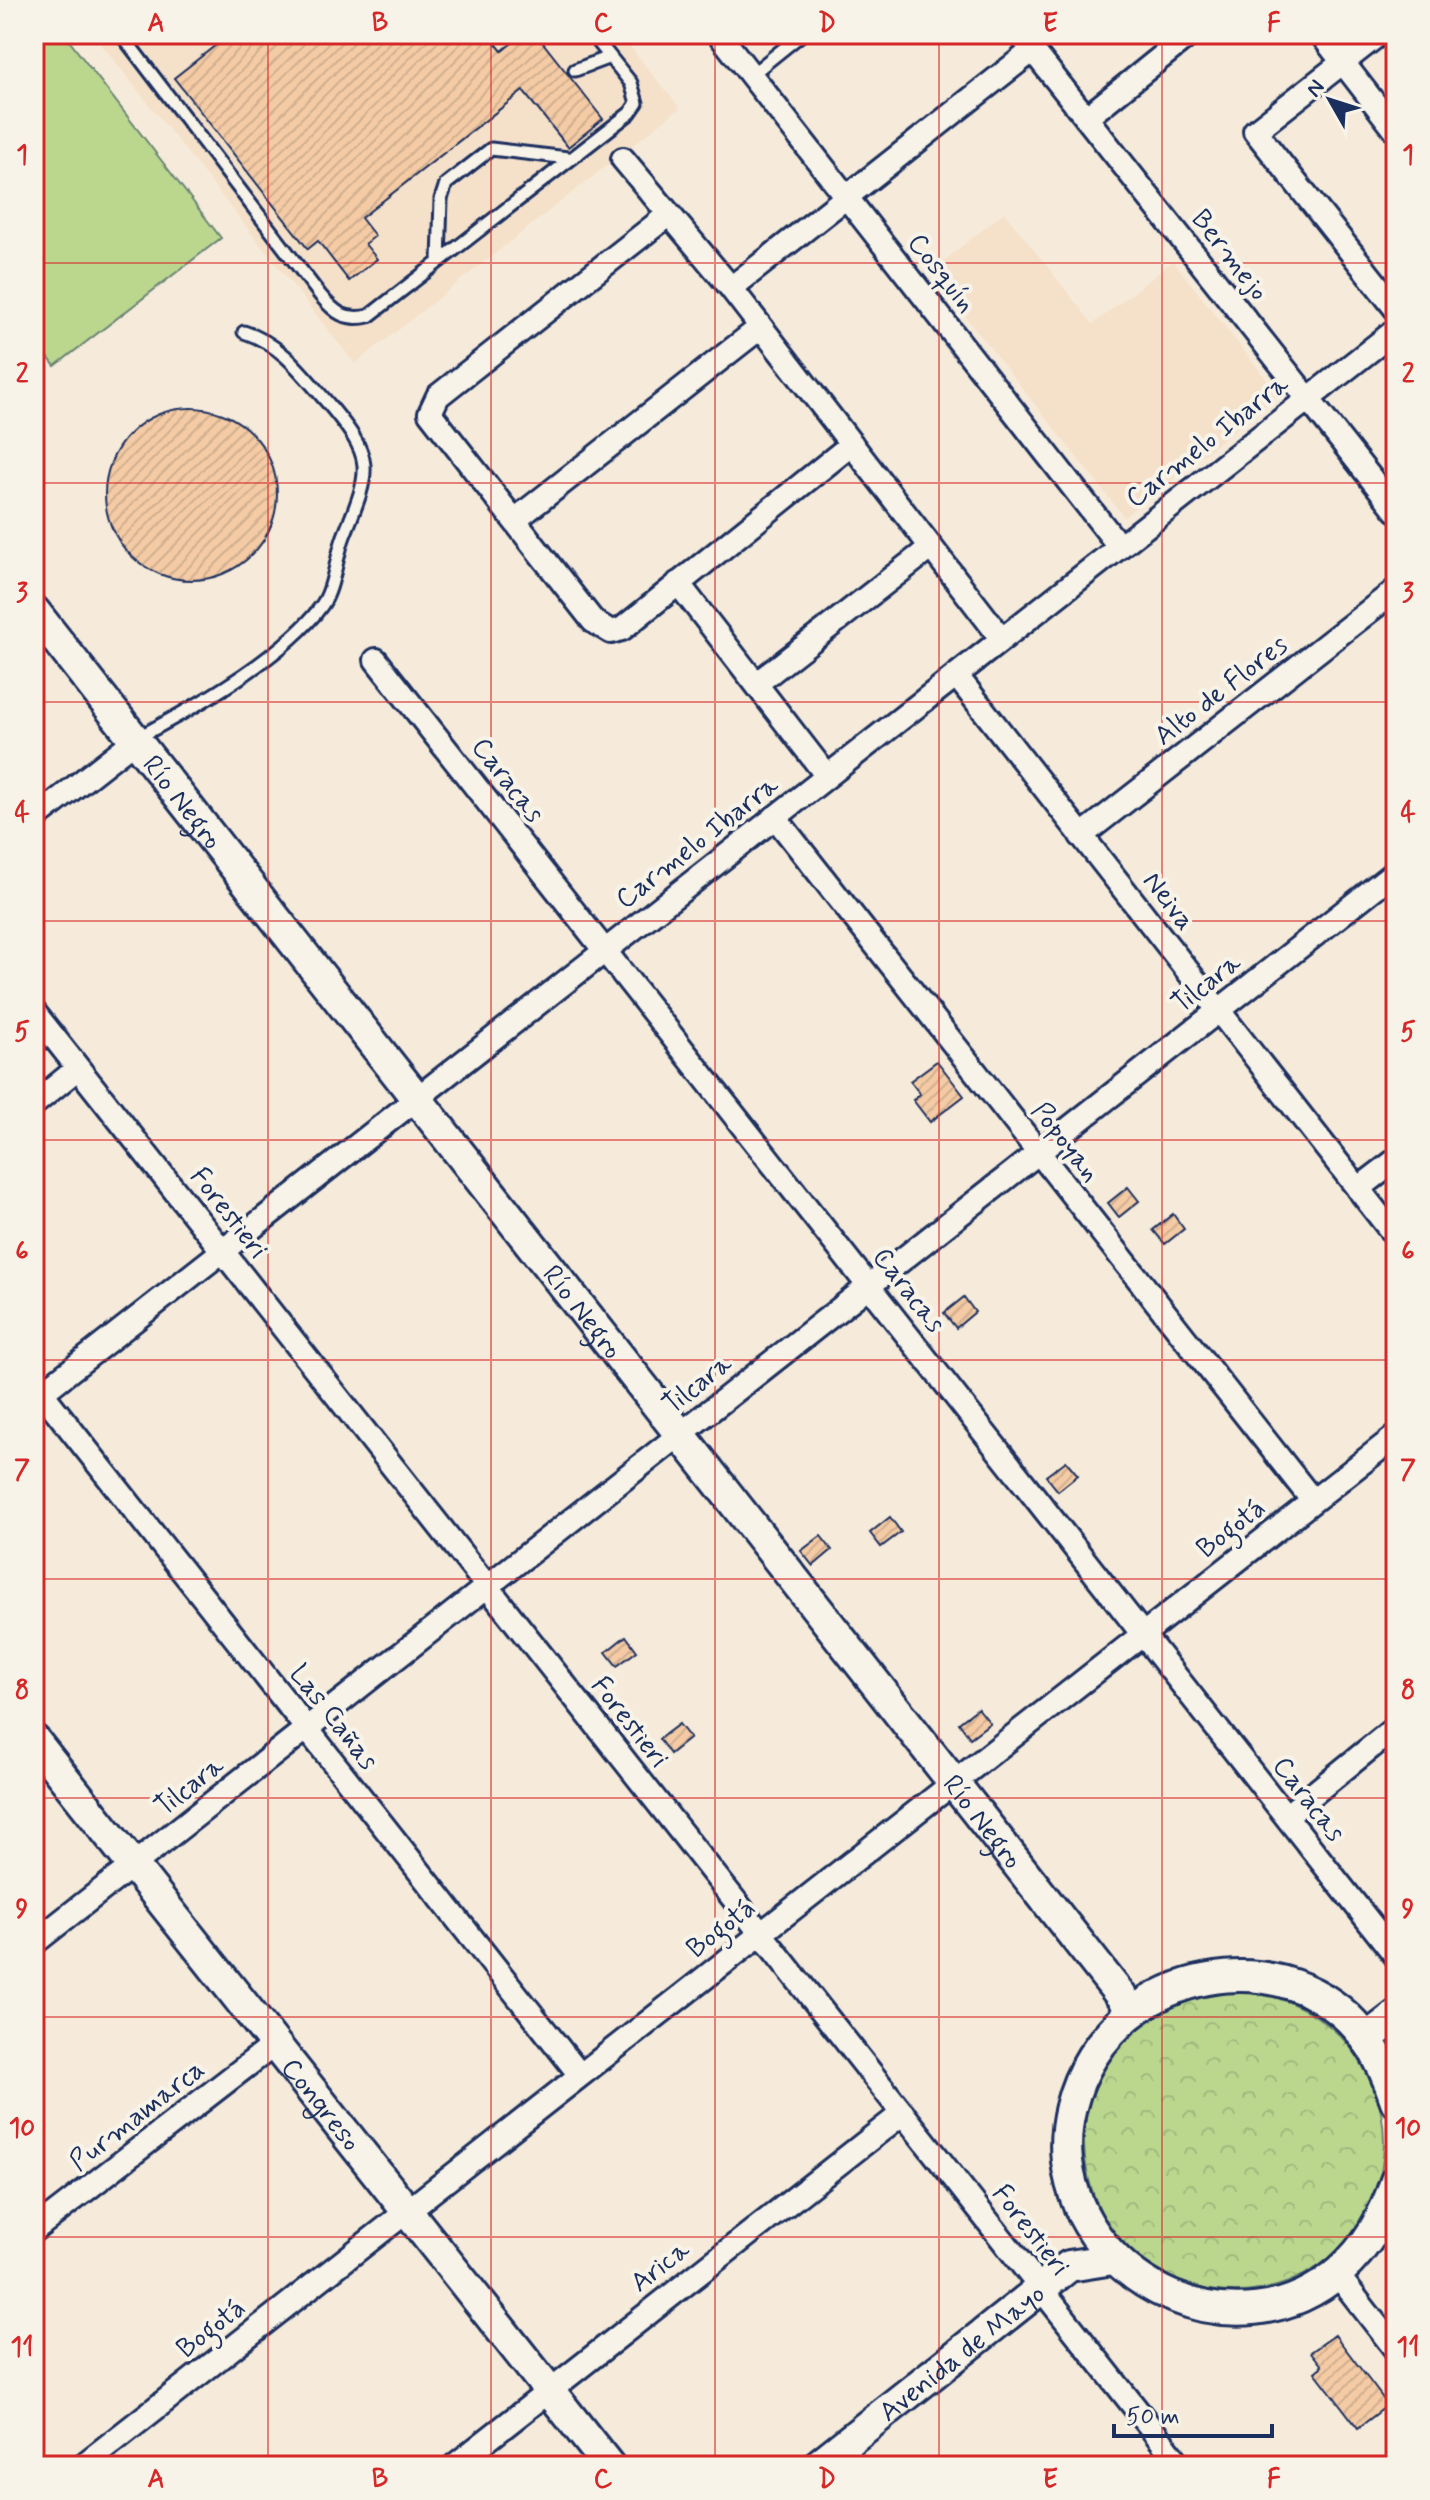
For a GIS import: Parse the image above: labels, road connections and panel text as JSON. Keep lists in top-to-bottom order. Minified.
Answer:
{"streets":{"main road":["Río Negro","Congreso","Avenida de Mayo"],"street":["Bermejo","Cosquín","Carmelo Ibarra","Alto de Flores","Caracas","Neiva","Tilcara","Popoyan","Forestieri","Bogotá","Las Cañas","Purmamarca","Arica"]},"crossings":[["Bermejo","Carmelo Ibarra"],["Cosquín","Carmelo Ibarra"],["Carmelo Ibarra","Caracas"],["Carmelo Ibarra","Río Negro"],["Carmelo Ibarra","Neiva"],["Carmelo Ibarra","Popoyan"],["Carmelo Ibarra","Forestieri"],["Carmelo Ibarra","Las Cañas"],["Alto de Flores","Neiva"],["Caracas","Tilcara"],["Caracas","Bogotá"],["Río Negro","Tilcara"],["Río Negro","Bogotá"],["Neiva","Tilcara"],["Tilcara","Popoyan"],["Tilcara","Forestieri"],["Tilcara","Las Cañas"],["Tilcara","Congreso"],["Popoyan","Bogotá"],["Forestieri","Bogotá"],["Forestieri","Arica"],["Forestieri","Avenida de Mayo"],["Bogotá","Las Cañas"],["Bogotá","Congreso"],["Congreso","Purmamarca"],["Congreso","Arica"]],"scale_bar":"50 m","north":"top left","grid":{"columns":["A","B","C","D","E","F"],"rows":["1","2","3","4","5","6","7","8","9","10","11"]}}
